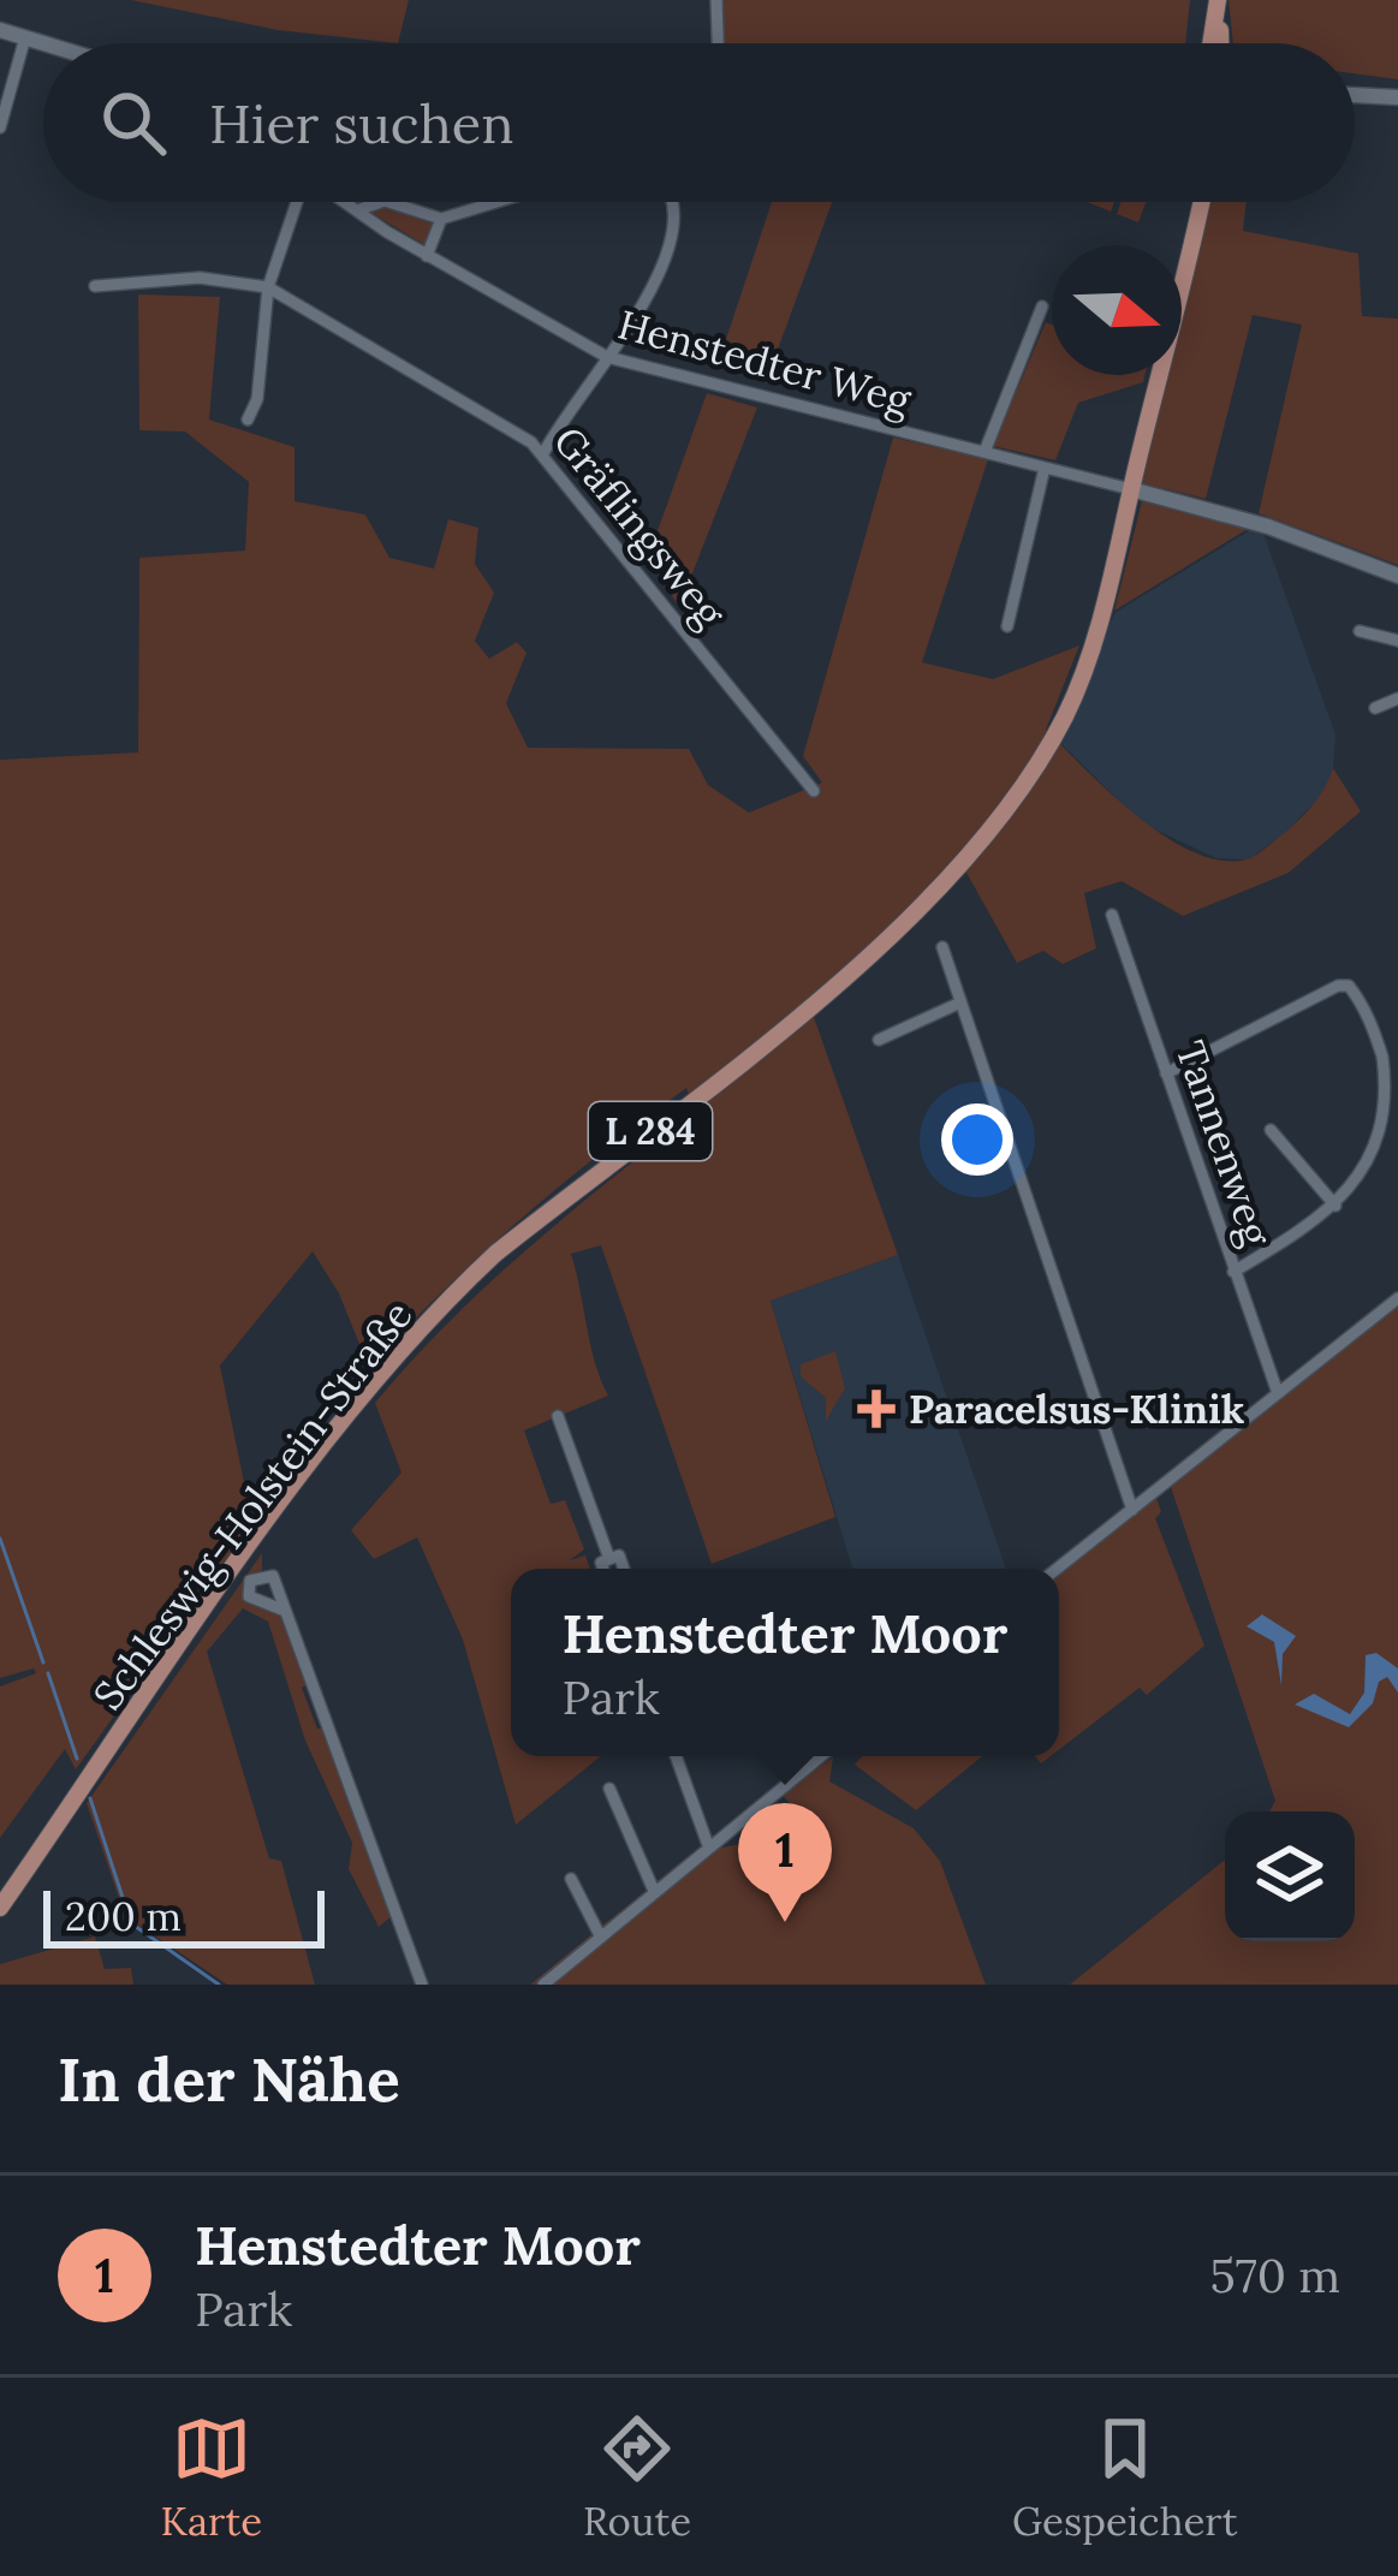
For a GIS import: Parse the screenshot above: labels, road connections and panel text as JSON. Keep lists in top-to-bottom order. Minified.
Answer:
{"streets":{"main road":["L 284","Schleswig-Holstein-Straße"],"street":["Henstedter Weg","Gräflingsweg","Tannenweg"]},"crossings":[["Henstedter Weg","Schleswig-Holstein-Straße"]],"places":{"health":["Paracelsus-Klinik"]},"scale_bar":"200 m","north":"right","page":{"search":"Hier suchen","popup":["Henstedter Moor","Park"],"pins":"1","scale":"200 m","heading":"In der Nähe","list":[{"mark":"1","name":"Henstedter Moor","note":"Park","value":"570 m"}],"nav":["Karte","Route","Gespeichert"]}}
